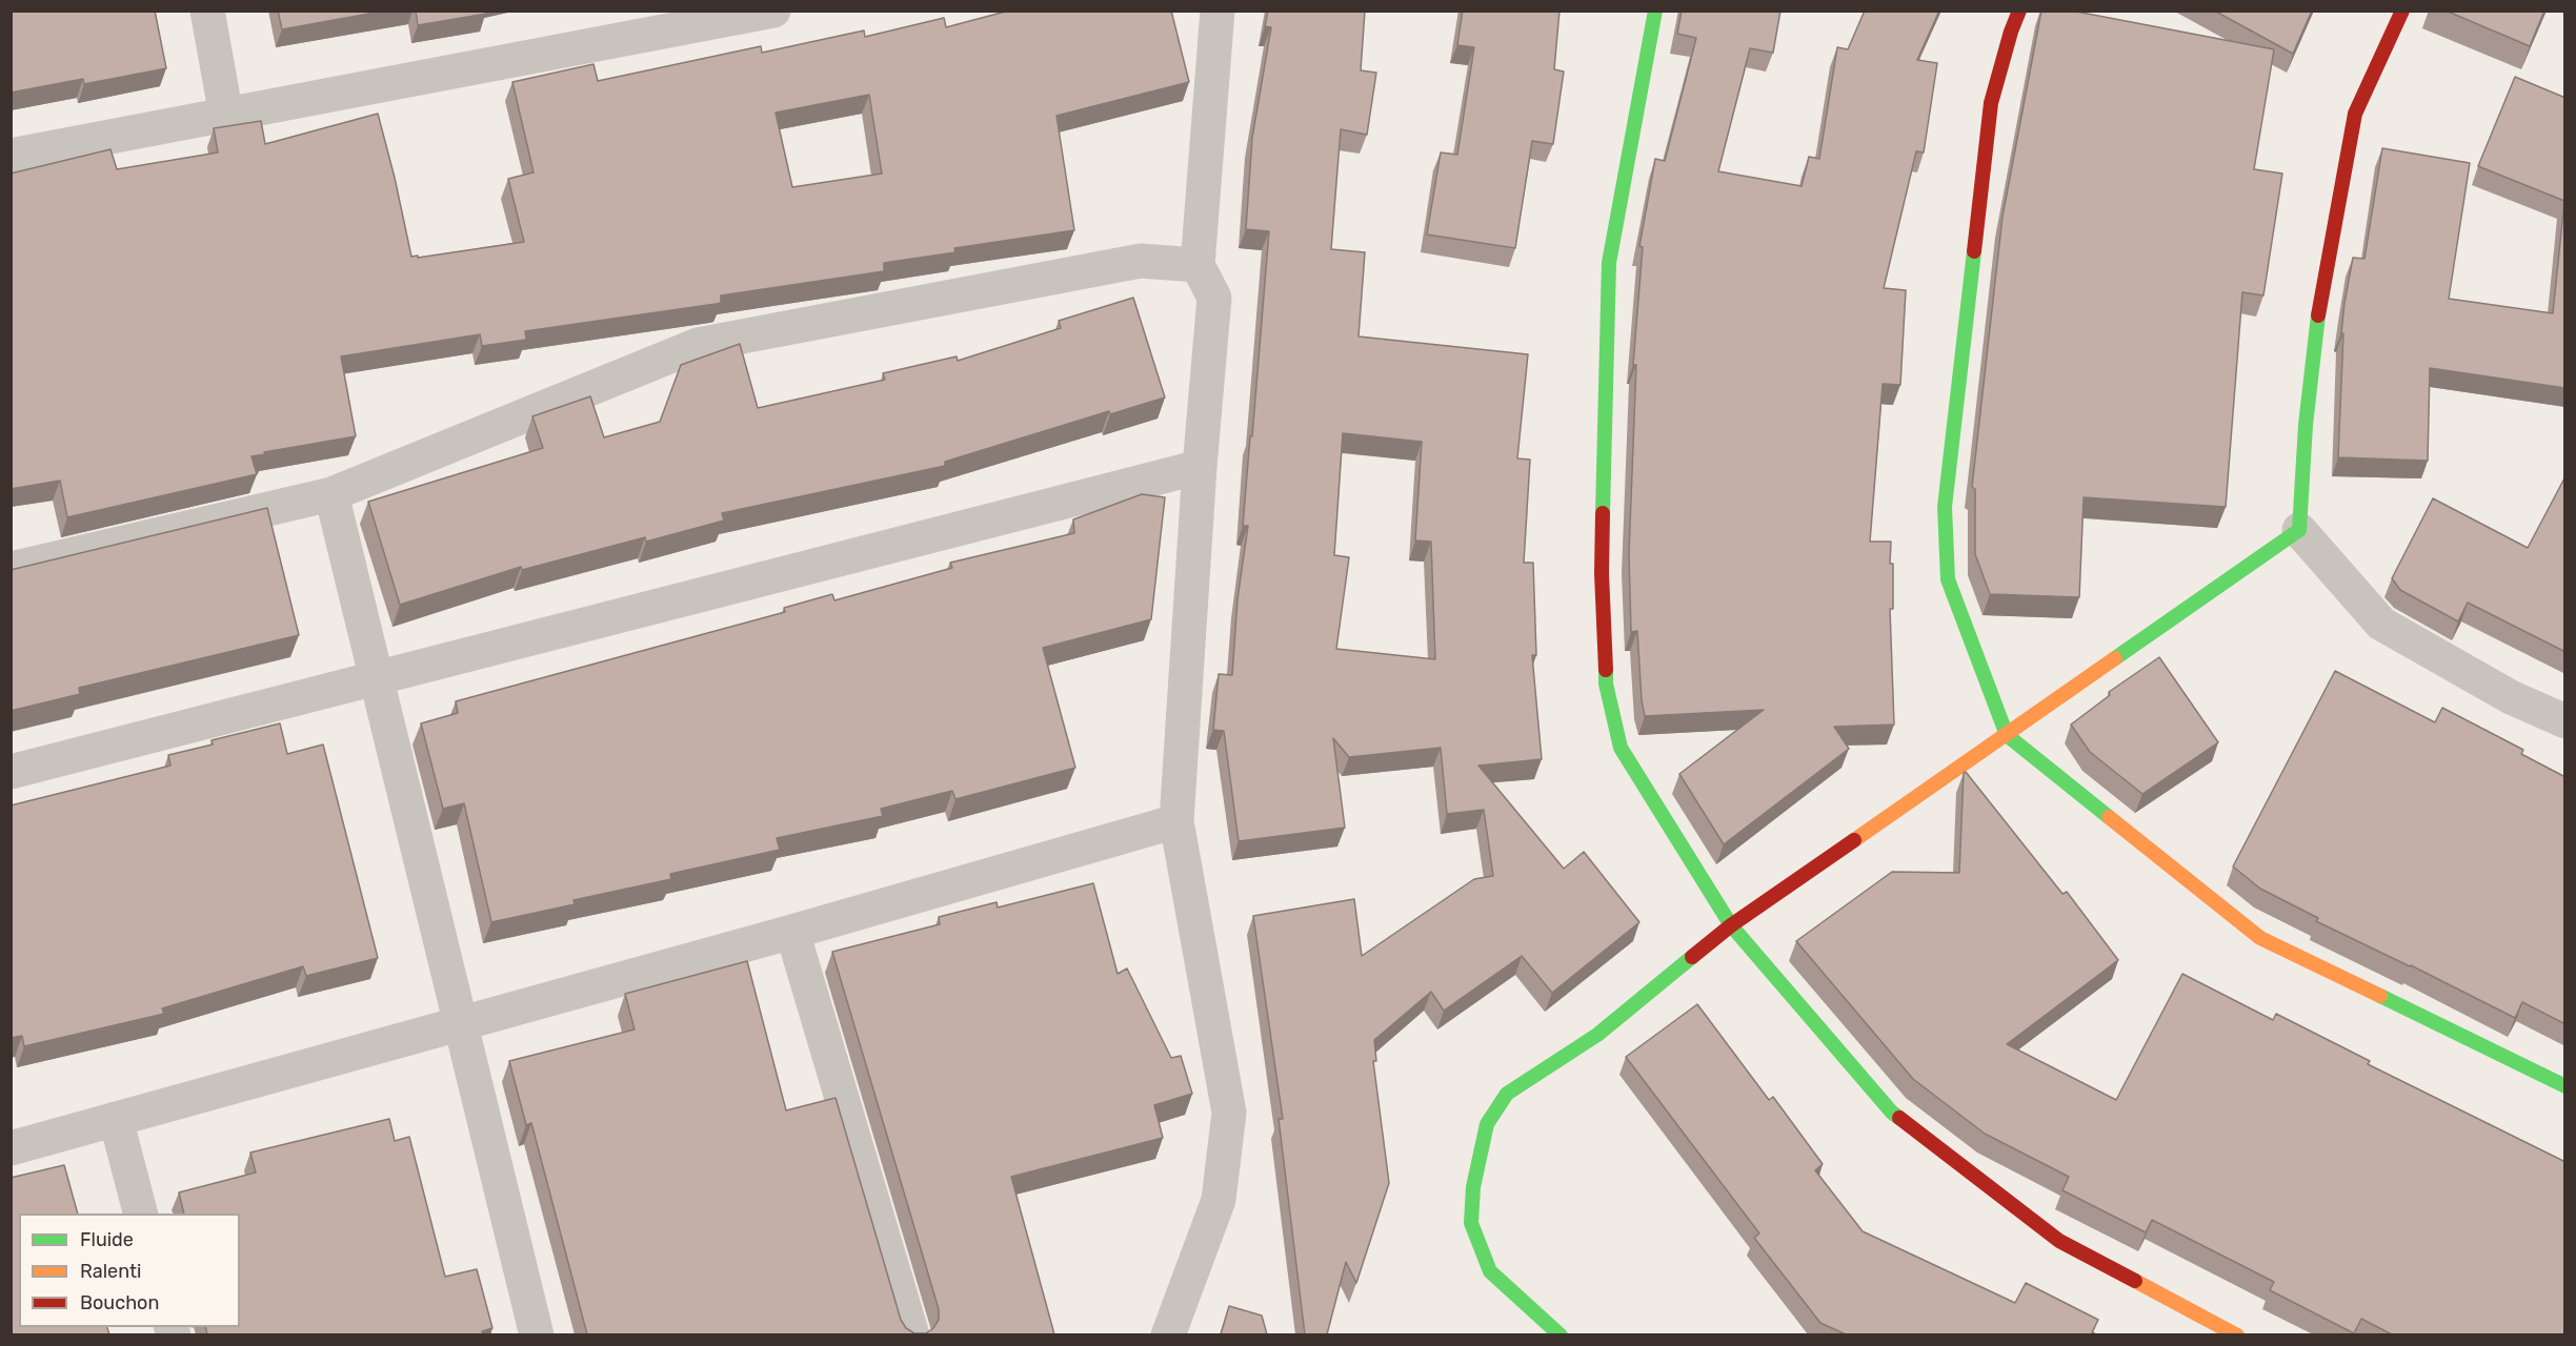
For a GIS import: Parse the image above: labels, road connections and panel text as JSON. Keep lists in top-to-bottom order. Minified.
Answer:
{"legend":["Fluide","Ralenti","Bouchon"]}
